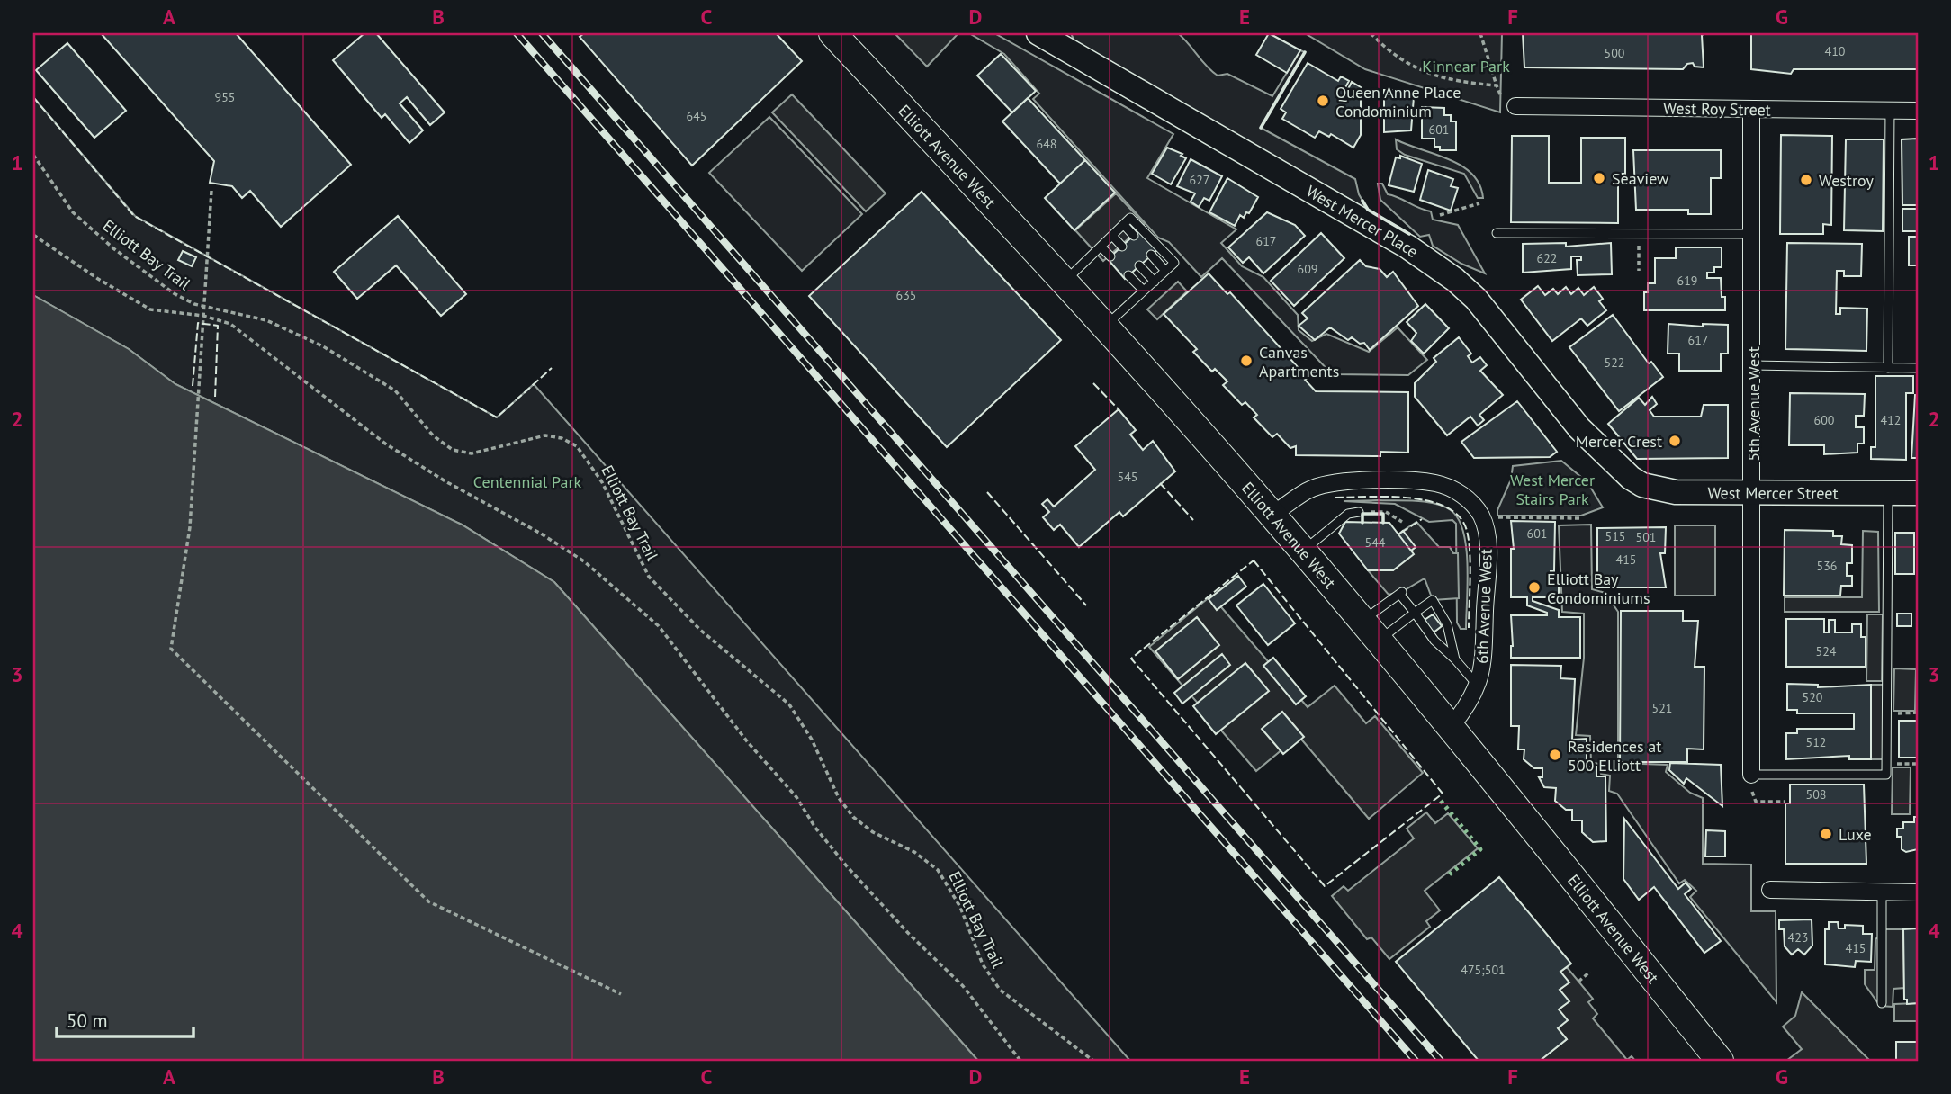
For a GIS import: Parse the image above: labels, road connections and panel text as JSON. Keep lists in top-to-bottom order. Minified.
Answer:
{"streets":{"main road":["Elliott Avenue West","West Mercer Place","West Mercer Street"],"street":["West Roy Street","5th Avenue West","6th Avenue West"],"path":["Elliott Bay Trail"]},"crossings":[["West Roy Street","5th Avenue West"],["Elliott Avenue West","6th Avenue West"],["West Mercer Place","West Mercer Street"],["5th Avenue West","West Mercer Street"]],"parks":["Kinnear Park","West Mercer Stairs Park","Centennial Park"],"places":["Queen Anne Place Condominium","Seaview","Westroy","Canvas Apartments","Mercer Crest","Elliott Bay Condominiums","Residences at 500 Elliott","Luxe"],"house_numbers":["410","500","955","645","601","648","627","617","622","609","619","635","617","522","600","412","545","601","515","501","544","415","536","524","520","521","512","508","423","415","475;501"],"scale_bar":"50 m","grid":{"columns":["A","B","C","D","E","F","G"],"rows":["1","2","3","4"]}}
